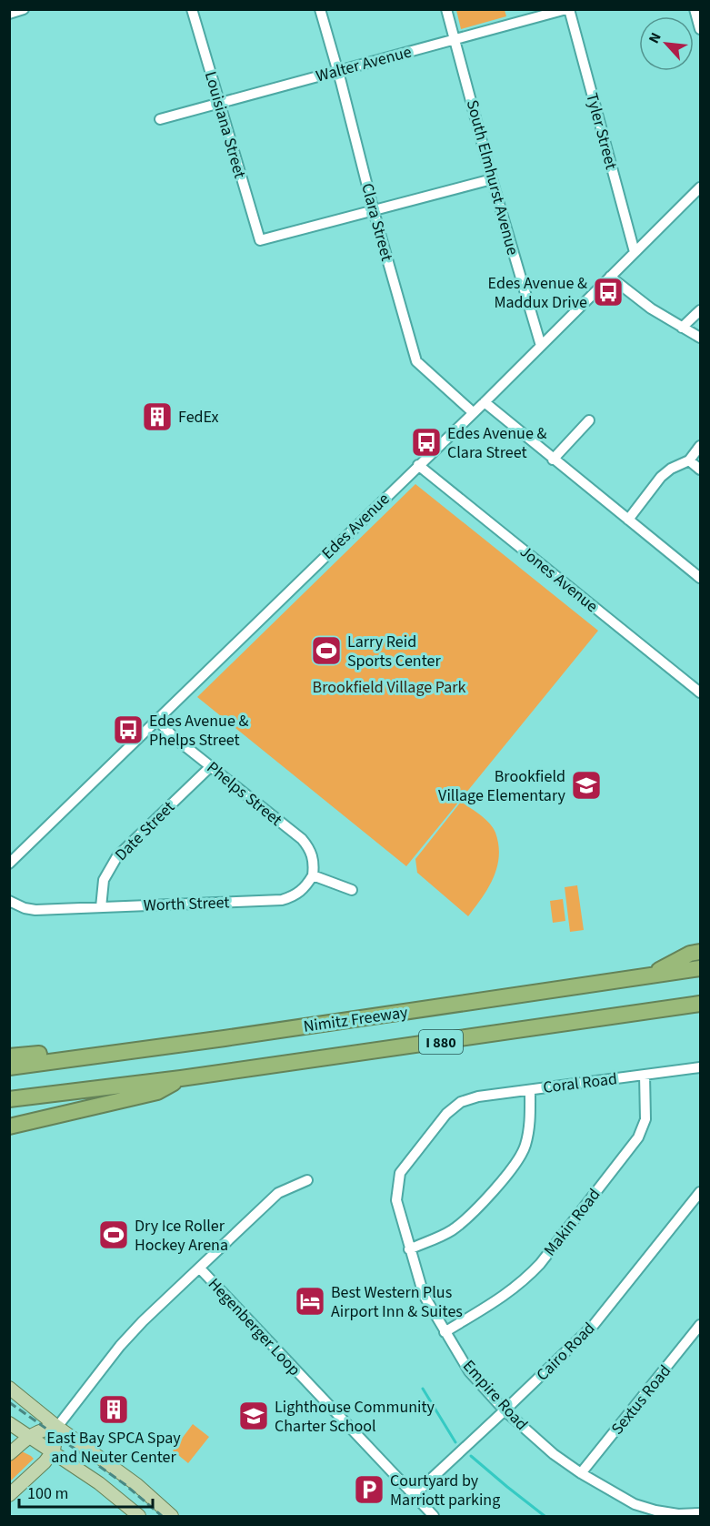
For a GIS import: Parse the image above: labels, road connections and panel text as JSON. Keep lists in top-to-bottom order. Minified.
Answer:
{"streets":{"highway":["Nimitz Freeway","I 880"],"street":["Walter Avenue","Louisiana Street","Tyler Street","South Elmhurst Avenue","Clara Street","Edes Avenue","Jones Avenue","Phelps Street","Date Street","Worth Street","Coral Road","Makin Road","Hegenberger Loop","Cairo Road","Empire Road","Sextus Road"]},"crossings":[["Walter Avenue","Louisiana Street"],["Walter Avenue","Tyler Street"],["Walter Avenue","South Elmhurst Avenue"],["Walter Avenue","Clara Street"],["Louisiana Street","Clara Street"],["Tyler Street","Edes Avenue"],["South Elmhurst Avenue","Edes Avenue"],["Clara Street","Edes Avenue"],["Edes Avenue","Jones Avenue"],["Edes Avenue","Phelps Street"],["Phelps Street","Date Street"],["Phelps Street","Worth Street"],["Date Street","Worth Street"],["Coral Road","Makin Road"],["Coral Road","Empire Road"],["Makin Road","Empire Road"],["Hegenberger Loop","Cairo Road"],["Cairo Road","Empire Road"],["Empire Road","Sextus Road"]],"parks":["Brookfield Village Park"],"places":{"bus stop":["Edes Avenue & Maddux Drive","Edes Avenue & Clara Street","Edes Avenue & Phelps Street"],"building":["FedEx","East Bay SPCA Spay and Neuter Center"],"sports":["Larry Reid Sports Center","Dry Ice Roller Hockey Arena"],"school or university":["Brookfield Village Elementary","Lighthouse Community Charter School"],"hotel":["Best Western Plus Airport Inn & Suites"],"parking":["Courtyard by Marriott parking"]},"scale_bar":"100 m","north":"top left"}
